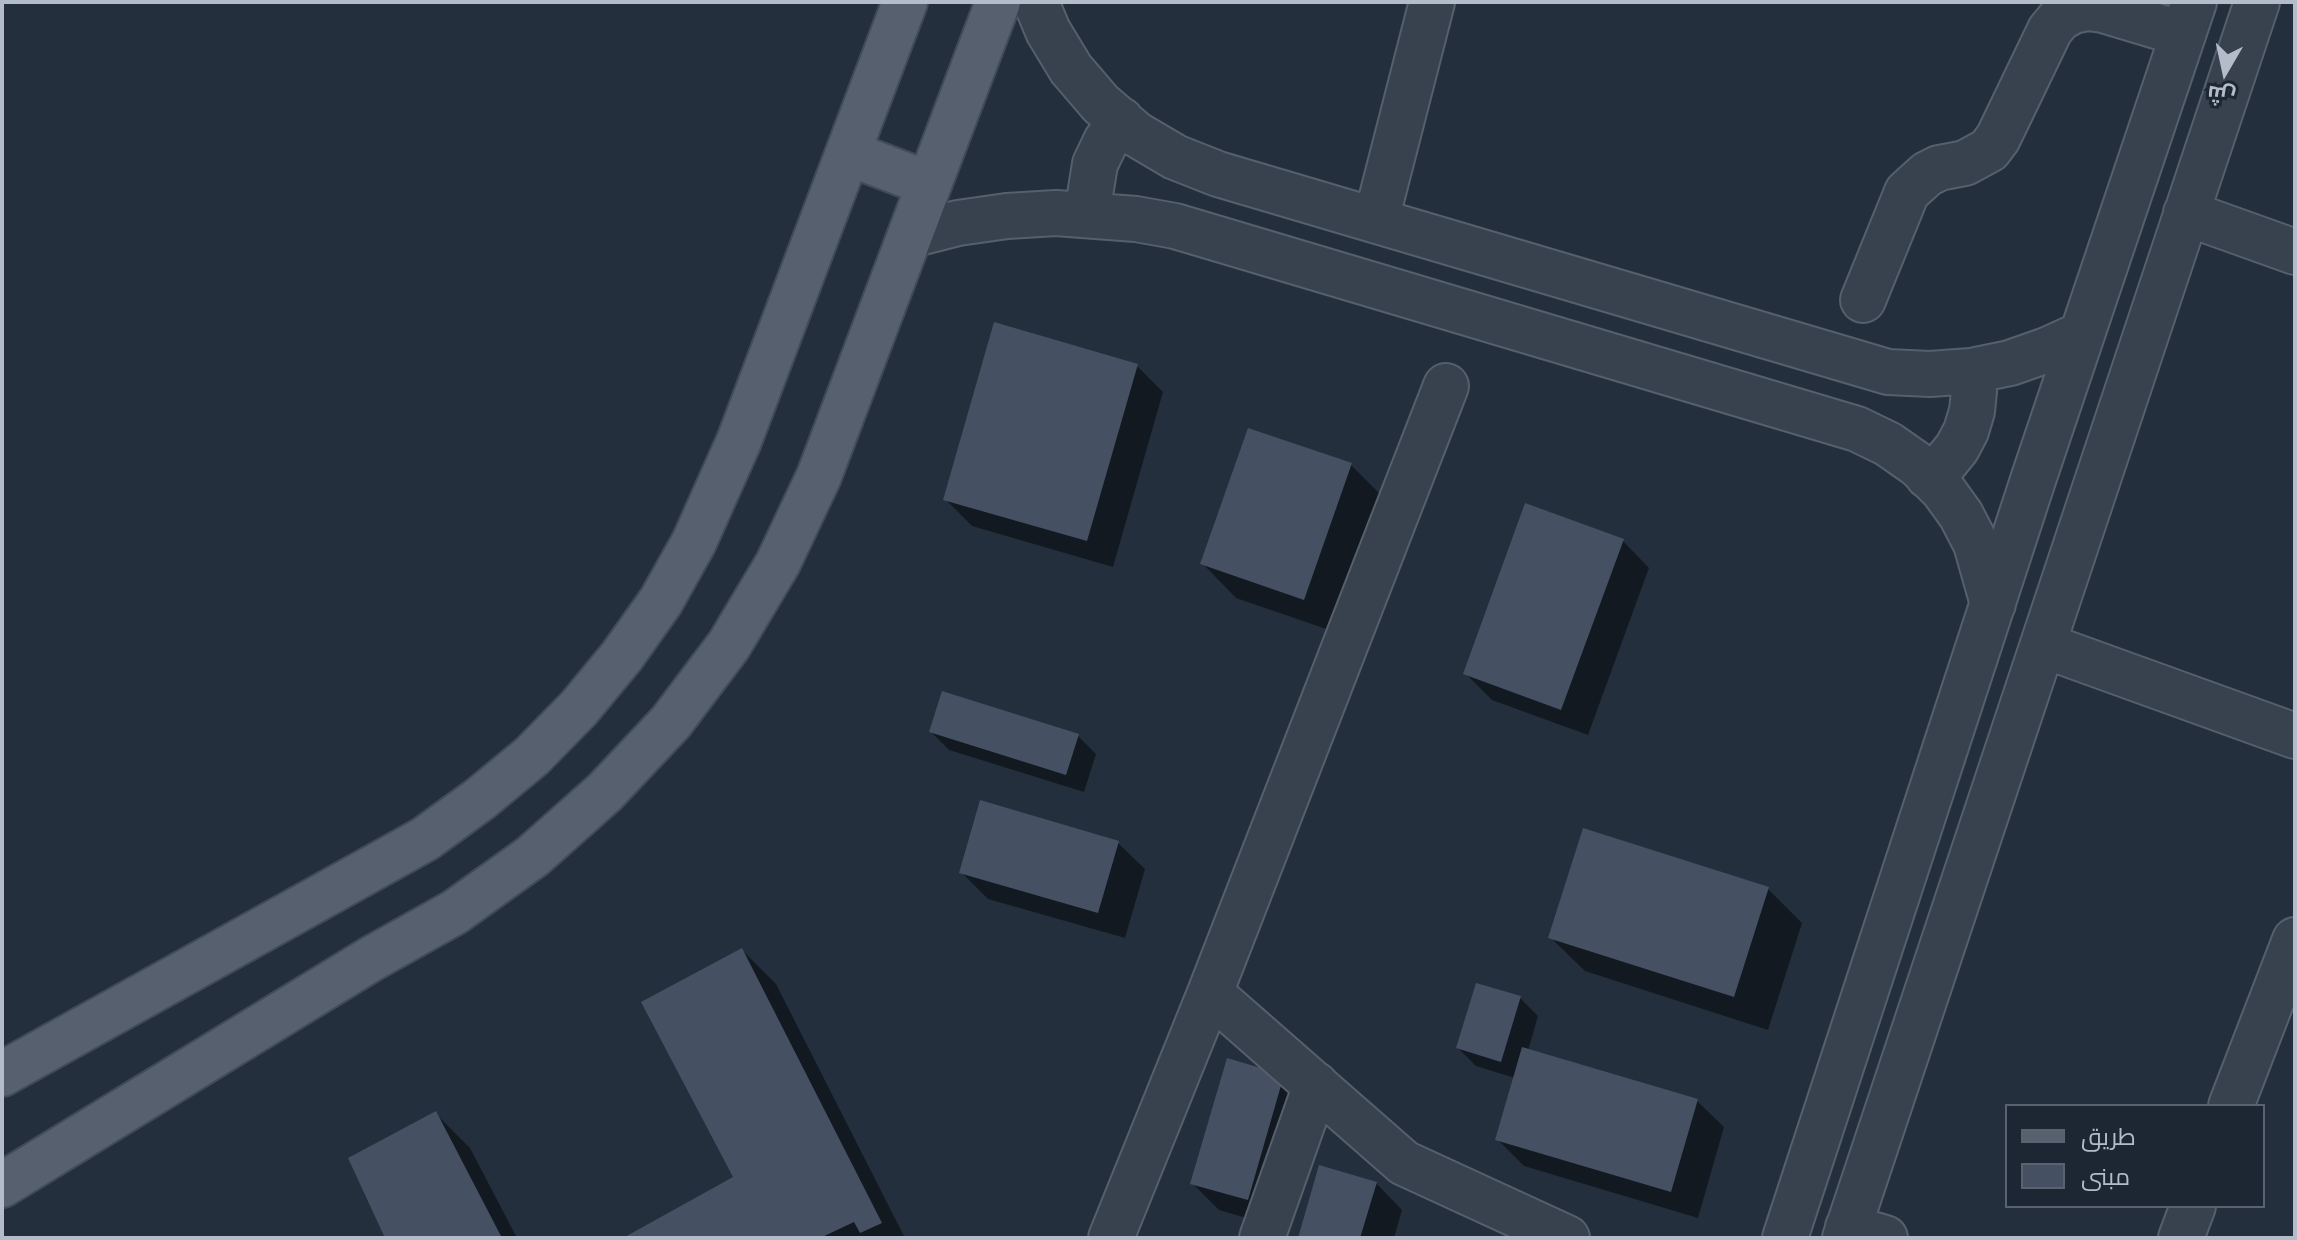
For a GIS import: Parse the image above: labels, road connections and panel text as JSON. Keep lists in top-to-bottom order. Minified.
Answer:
{"legend":["طريق","مبنى"],"north":"bottom"}
